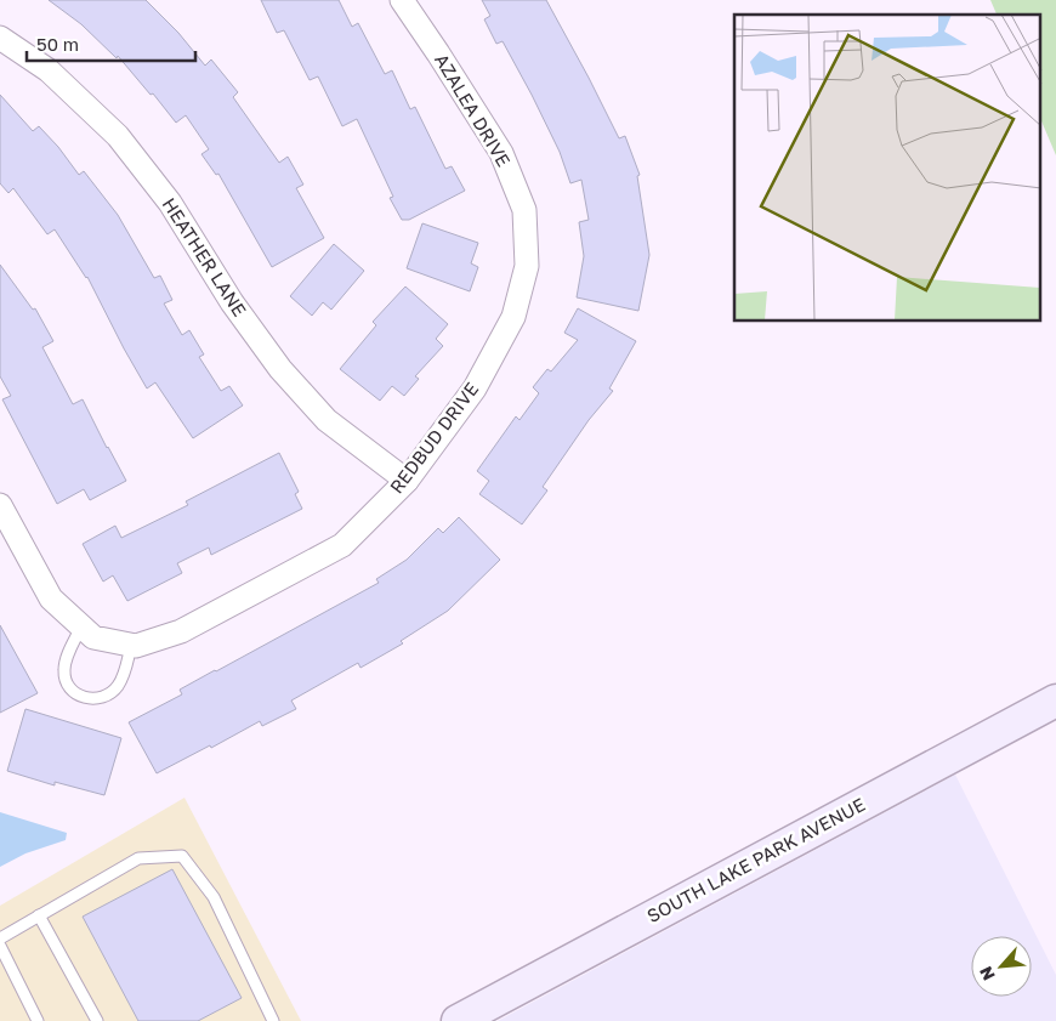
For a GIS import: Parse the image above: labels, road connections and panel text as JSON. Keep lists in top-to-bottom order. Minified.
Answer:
{"streets":{"main road":["SOUTH LAKE PARK AVENUE"],"street":["AZALEA DRIVE","HEATHER LANE","REDBUD DRIVE"]},"crossings":[["AZALEA DRIVE","REDBUD DRIVE"],["HEATHER LANE","REDBUD DRIVE"]],"scale_bar":"50 m","north":"bottom left"}
